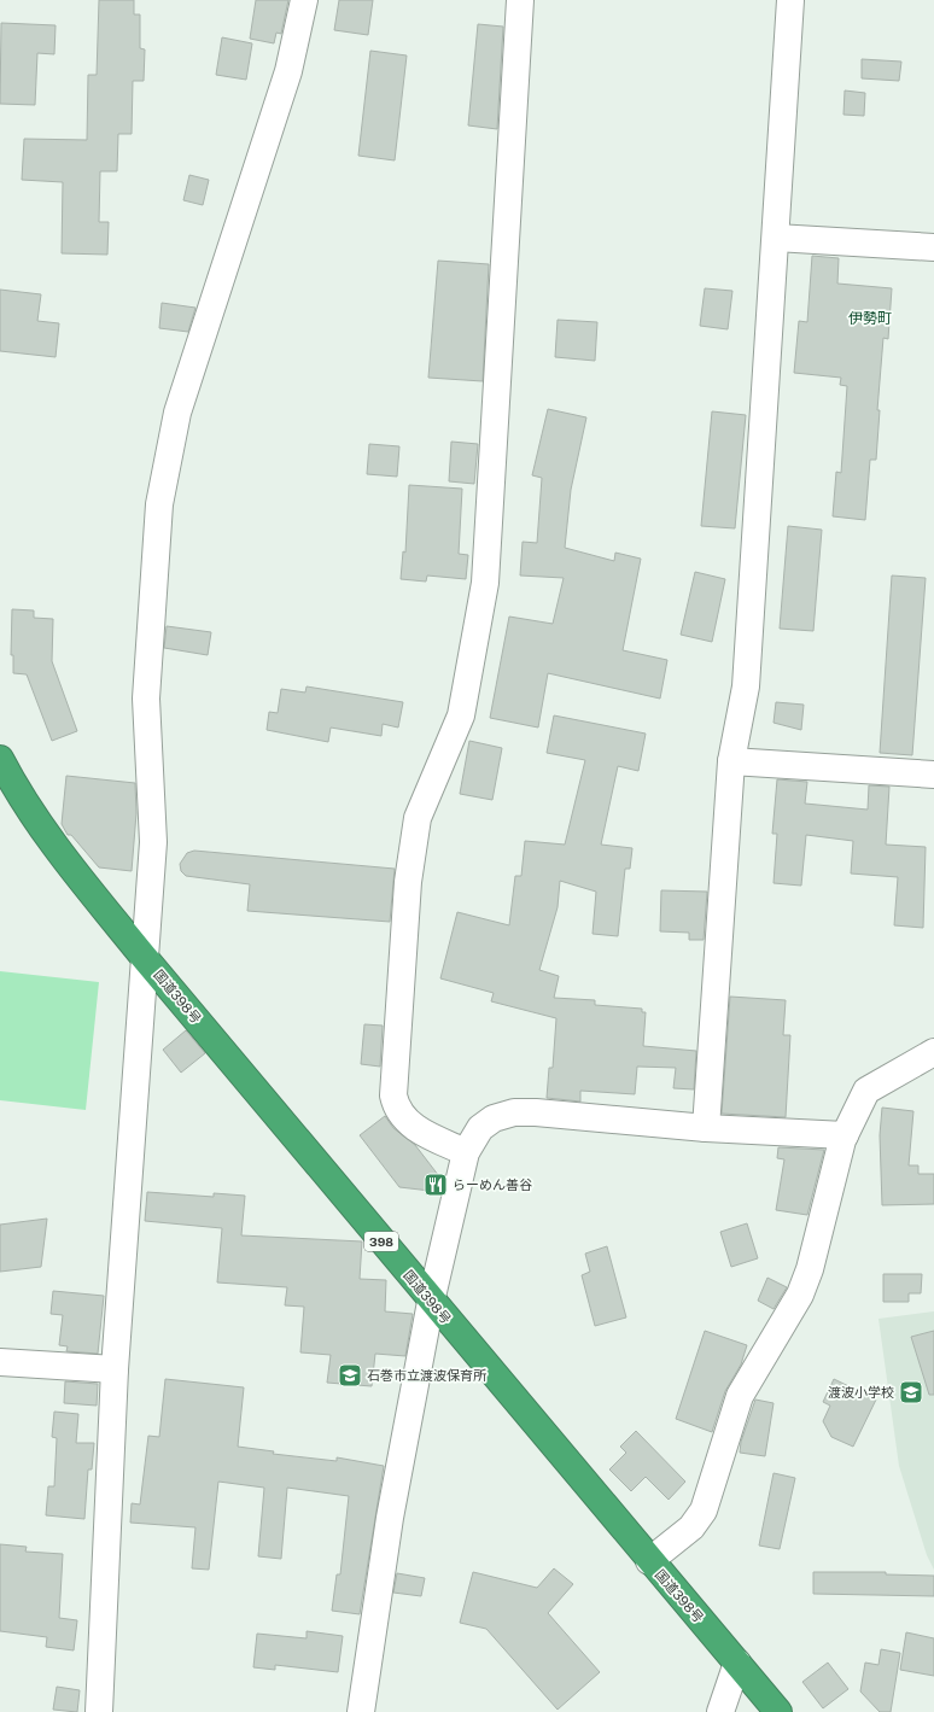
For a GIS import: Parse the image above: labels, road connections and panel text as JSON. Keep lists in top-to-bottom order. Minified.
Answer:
{"streets":{"highway":["国道398号","398"]},"districts":["伊勢町"],"places":{"restaurant":["らーめん善谷"],"school or university":["石巻市立渡波保育所","渡波小学校"]}}
